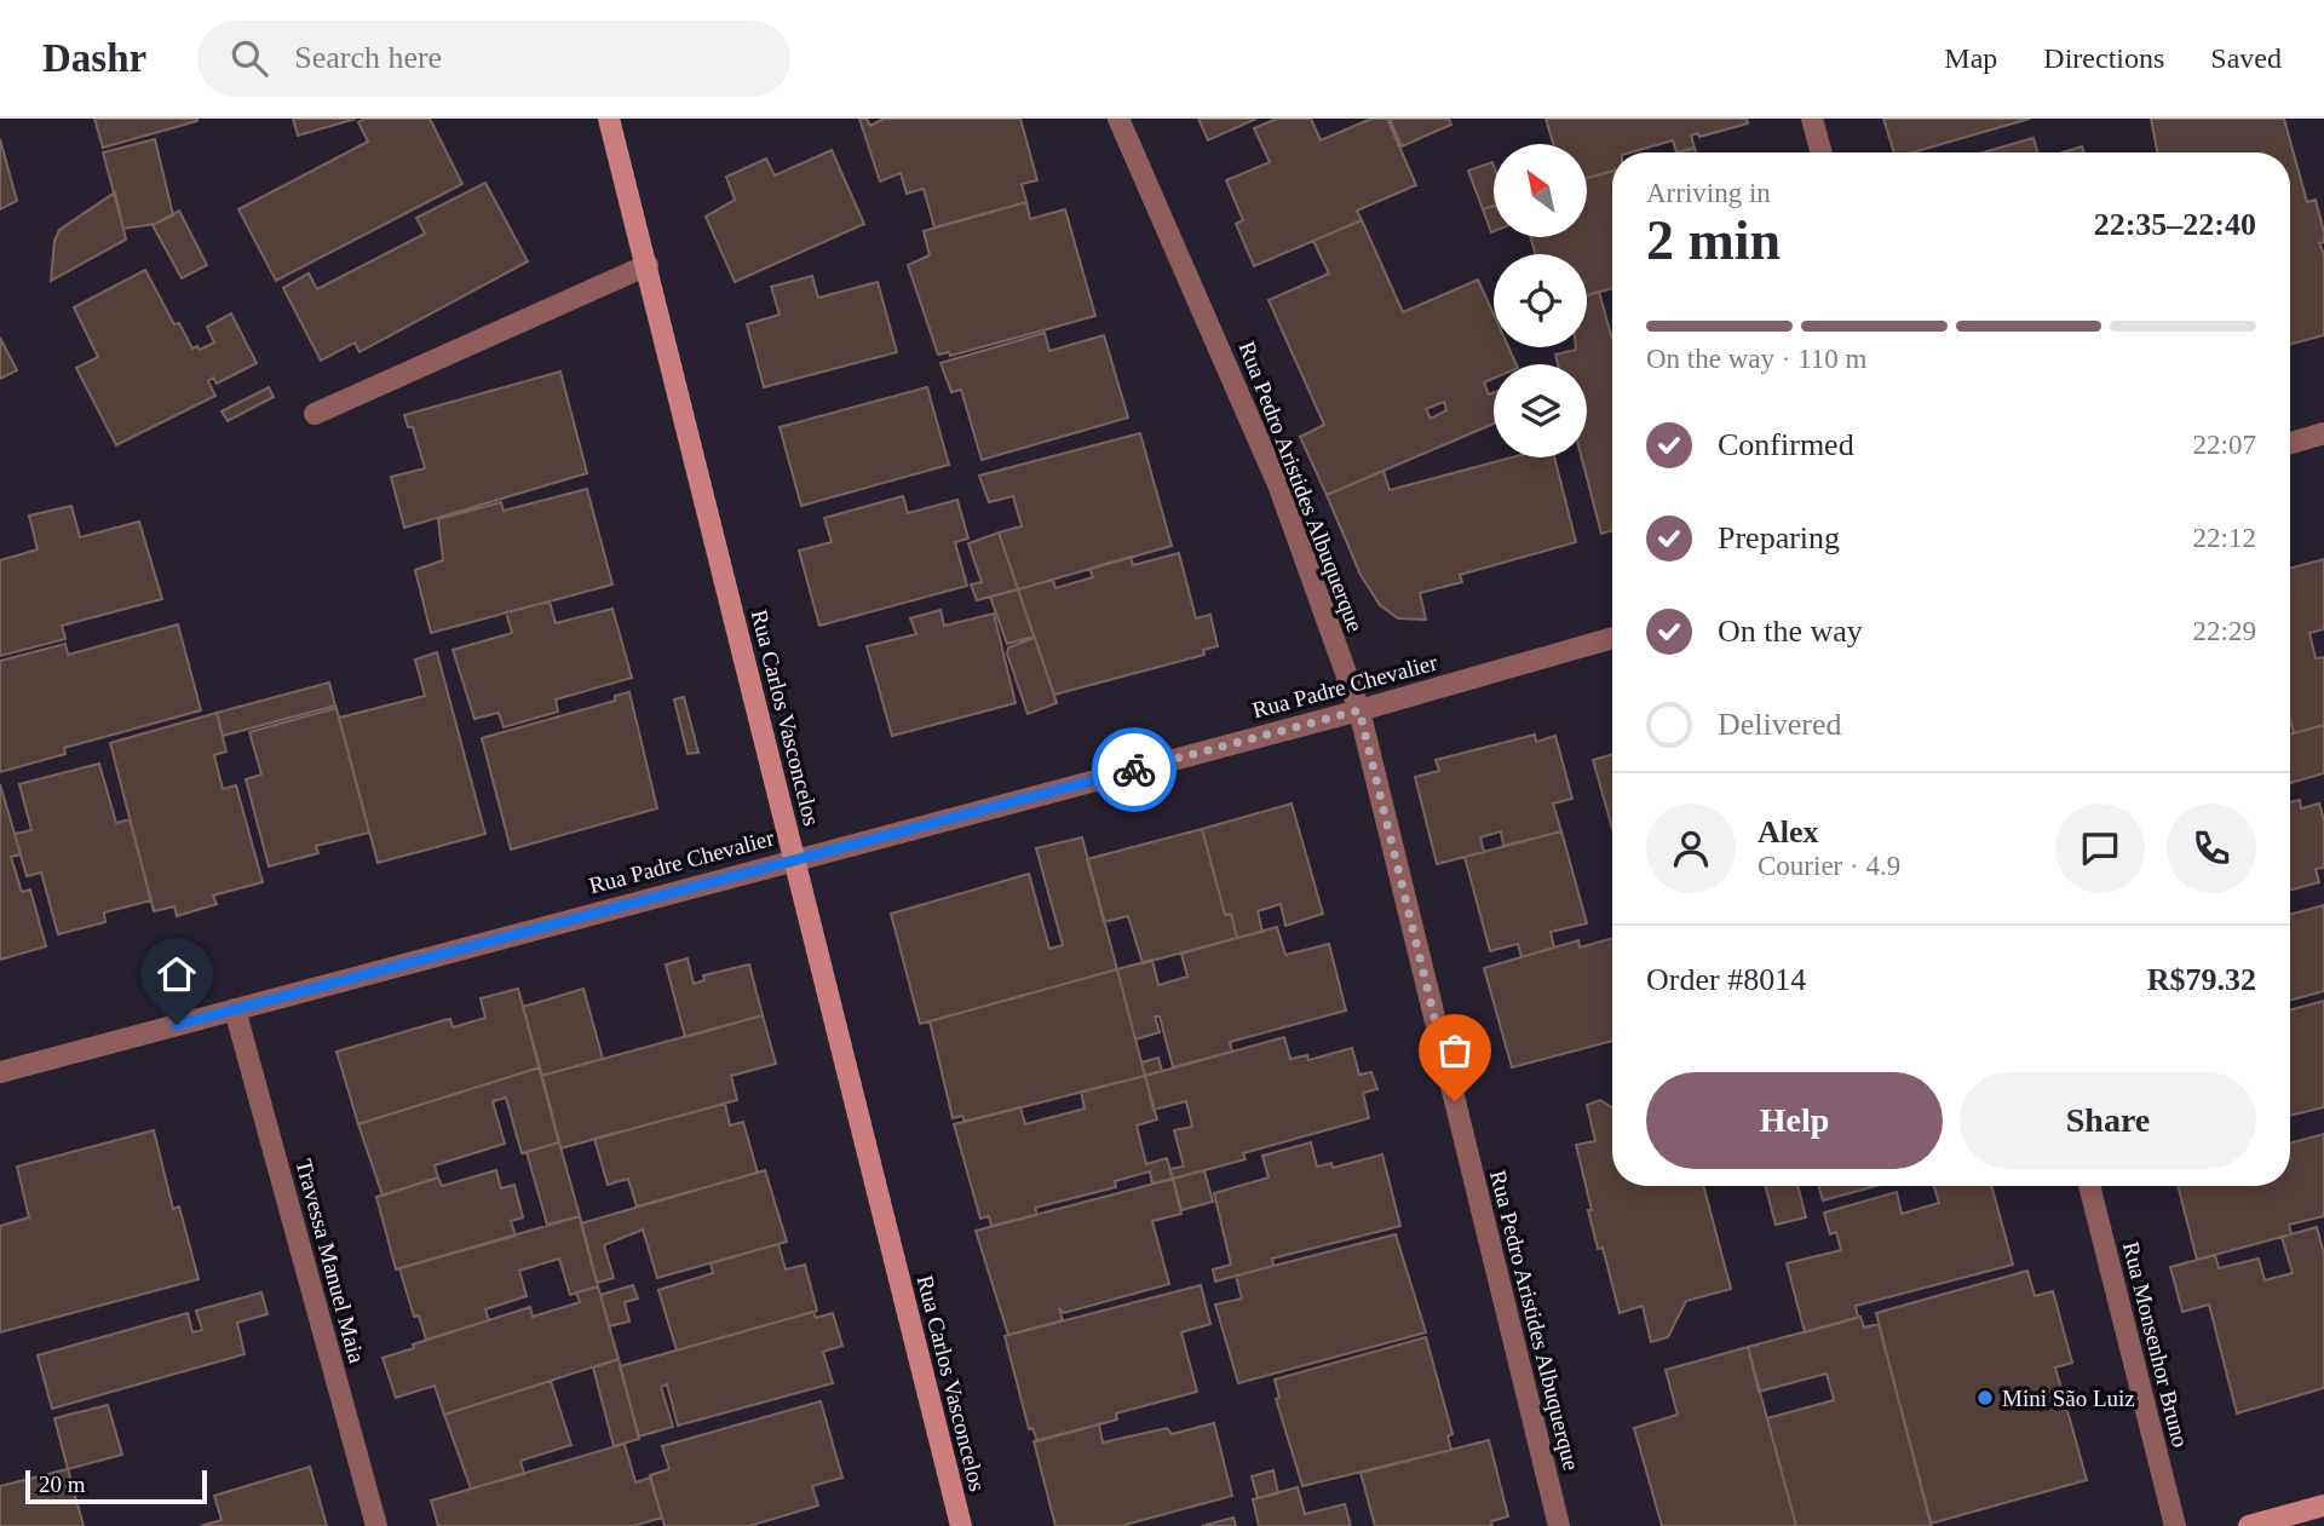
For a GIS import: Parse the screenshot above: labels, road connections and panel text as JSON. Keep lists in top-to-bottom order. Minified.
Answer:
{"streets":{"main road":["Rua Carlos Vasconcelos"],"street":["Rua Pedro Aristides Albuquerque","Rua Padre Chevalier","Travessa Manuel Maia","Rua Monsenhor Bruno"]},"crossings":[["Rua Pedro Aristides Albuquerque","Rua Padre Chevalier"],["Rua Padre Chevalier","Rua Carlos Vasconcelos"],["Rua Padre Chevalier","Travessa Manuel Maia"]],"places":["Mini São Luiz"],"scale_bar":"20 m","north":"top left","page":{"header":"Dashr","search":"Search here","nav":["Map","Directions","Saved"],"heading":["2 min","Arriving in","22:35–22:40"],"panel":["Alex","Courier · 4.9","Order #8014","R$79.32"],"bar":"On the way · 110 m","list":[["Confirmed","22:07"],["Preparing","22:12"],["On the way","22:29"],"Delivered"],"buttons":["Help","Share"],"scale":"20 m"}}
